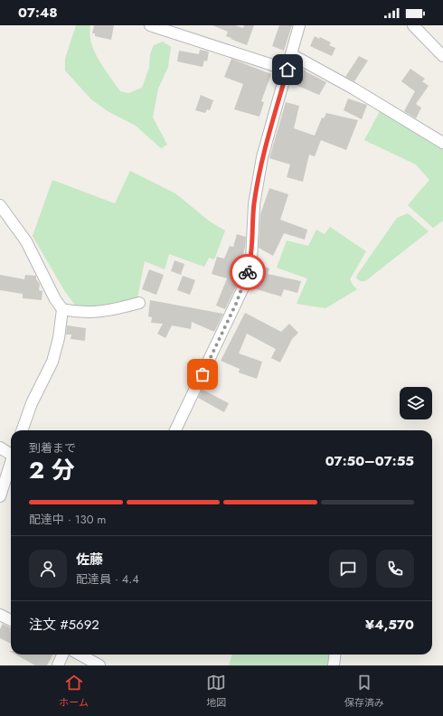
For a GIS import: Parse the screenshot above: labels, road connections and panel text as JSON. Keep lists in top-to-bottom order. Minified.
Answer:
{"page":{"status":"07:48","heading":["2 分","到着まで","07:50–07:55"],"panel":["佐藤","配達員 · 4.4","注文 #5692","¥4,570"],"bar":"配達中 · 130 m","tabs":["ホーム","地図","保存済み"]}}
